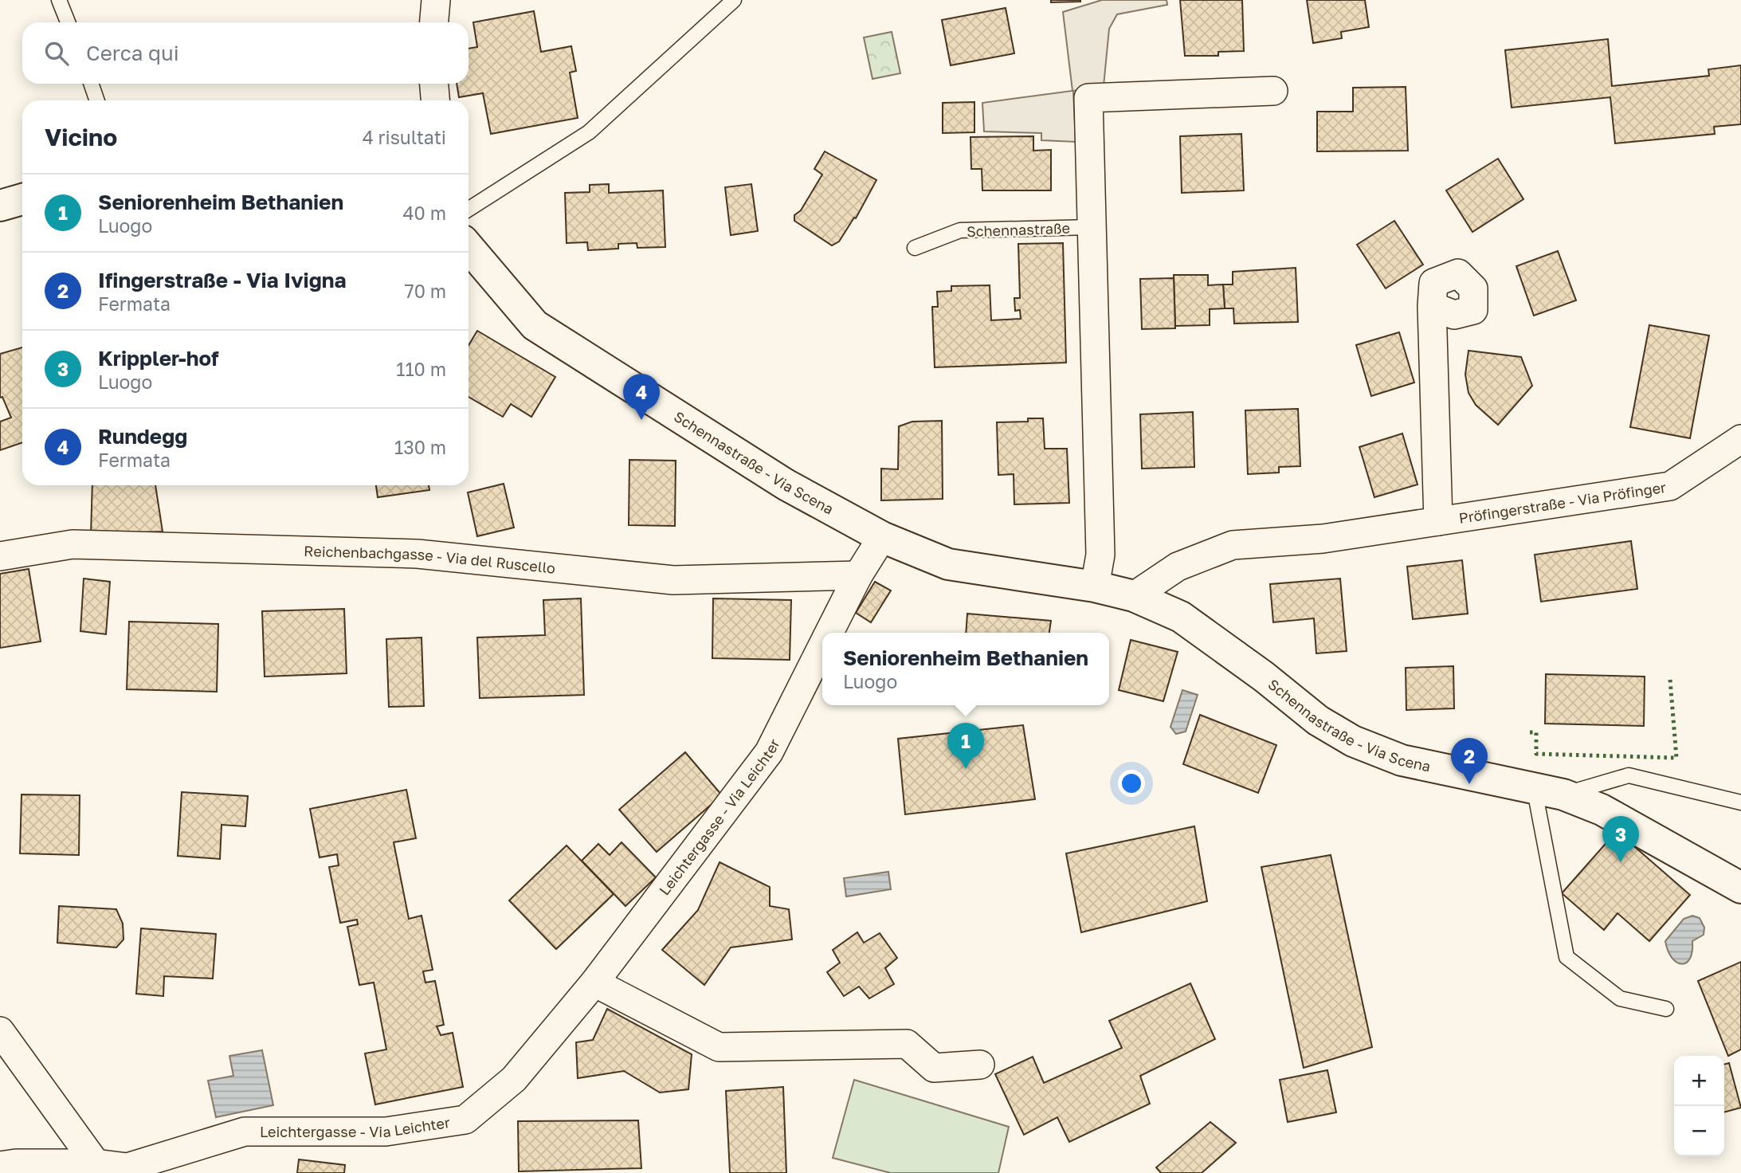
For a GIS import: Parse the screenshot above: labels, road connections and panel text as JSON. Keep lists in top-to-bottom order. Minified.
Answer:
{"streets":{"street":["Schennastraße - Via Scena","Pröfingerstraße - Via Pröfinger","Reichenbachgasse - Via del Ruscello","Leichtergasse - Via Leichter"],"lane":["Schennastraße"]},"crossings":[["Schennastraße - Via Scena","Pröfingerstraße - Via Pröfinger"],["Schennastraße - Via Scena","Leichtergasse - Via Leichter"],["Reichenbachgasse - Via del Ruscello","Leichtergasse - Via Leichter"]],"page":{"search":"Cerca qui","heading":["Vicino","4 risultati"],"list":[{"mark":"1","name":"Seniorenheim Bethanien","note":"Luogo","value":"40 m"},{"mark":"2","name":"Ifingerstraße - Via Ivigna","note":"Fermata","value":"70 m"},{"mark":"3","name":"Krippler-hof","note":"Luogo","value":"110 m"},{"mark":"4","name":"Rundegg","note":"Fermata","value":"130 m"}],"pins":["4","1","2","3"],"popup":["Seniorenheim Bethanien","Luogo"],"map_buttons":["+","−"]}}
